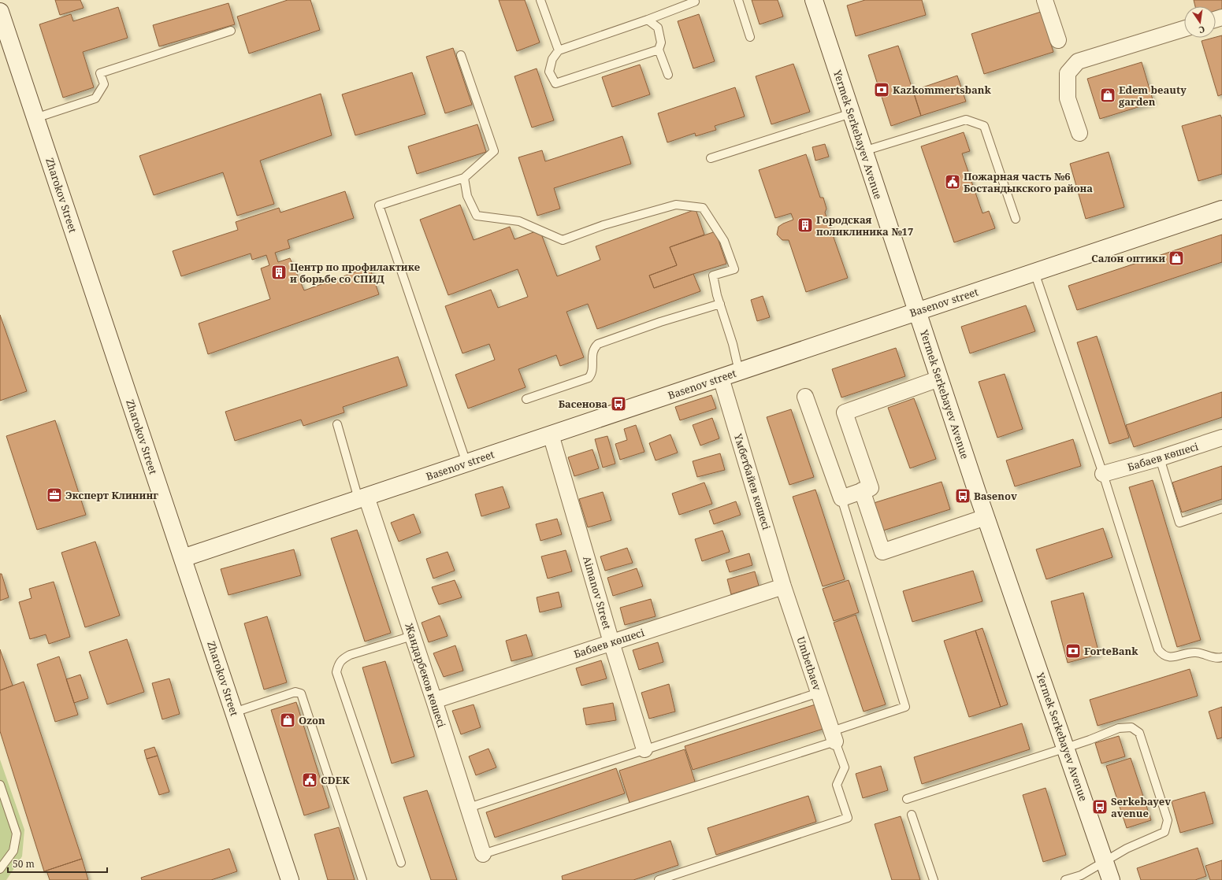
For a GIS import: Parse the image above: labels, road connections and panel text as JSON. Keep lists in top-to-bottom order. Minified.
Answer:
{"streets":{"street":["Yermek Serkebayev Avenue","Zharokov Street","Basenov street","Бабаев көшесі","Үмбетбайев көшесі","Aimanov Street","Umbetbaev","Жандарбеков көшесі"]},"crossings":[["Yermek Serkebayev Avenue","Basenov street"],["Zharokov Street","Basenov street"],["Basenov street","Үмбетбайев көшесі"],["Basenov street","Aimanov Street"],["Basenov street","Жандарбеков көшесі"],["Бабаев көшесі","Үмбетбайев көшесі"],["Бабаев көшесі","Aimanov Street"],["Бабаев көшесі","Umbetbaev"],["Бабаев көшесі","Жандарбеков көшесі"],["Үмбетбайев көшесі","Umbetbaev"]],"places":{"bank":["Kazkommertsbank","ForteBank"],"shop":["Edem beauty garden","Салон оптики","Ozon"],"public building":["Пожарная часть №6 Бостандыкского района","CDEK"],"building":["Городская поликлиника №17","Центр по профилактике и борьбе со СПИД"],"bus stop":["Басенова","Basenov","Serkebayev avenue"],"office":["Эксперт Клининг"]},"scale_bar":"50 m","north":"bottom"}
